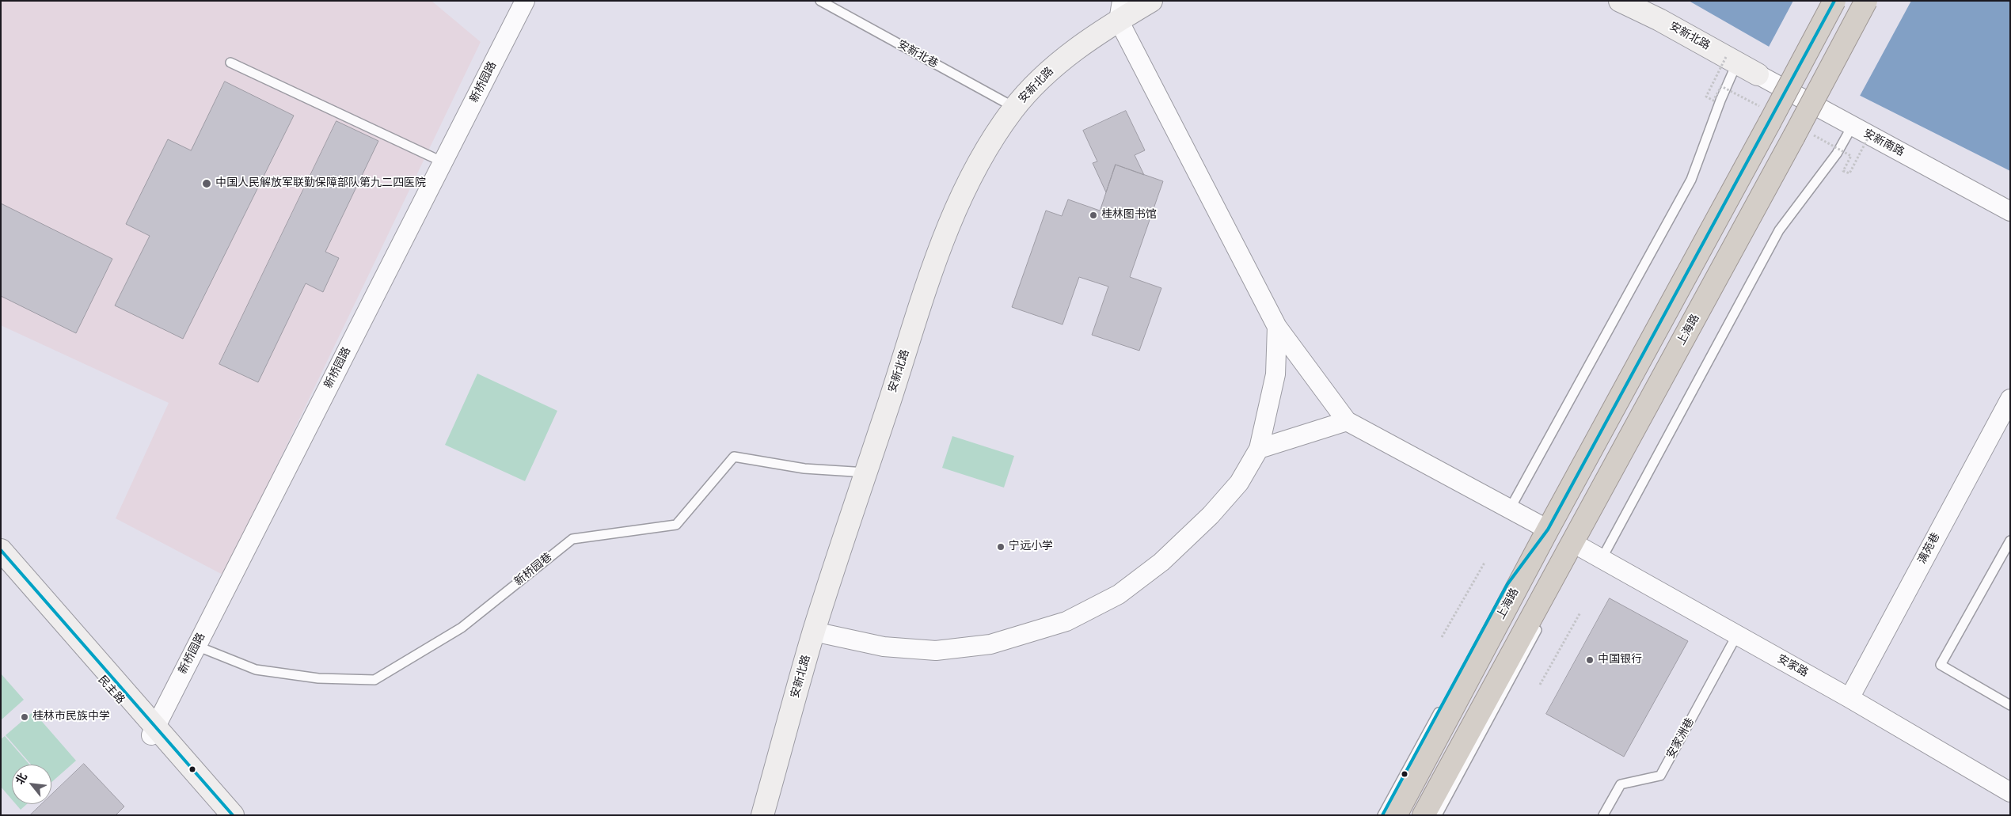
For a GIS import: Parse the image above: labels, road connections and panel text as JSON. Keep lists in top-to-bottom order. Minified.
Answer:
{"streets":{"highway":["上海路"],"street":["安新北路","新桥园路","安新南路","漓苑巷","安家路","民主路"],"lane":["安新北巷","新桥园巷","安家洲巷"]},"crossings":[["安新北路","安新北巷"],["安新北路","安新南路"],["安新北路","新桥园巷"],["新桥园路","新桥园巷"],["新桥园路","民主路"],["上海路","安家路"],["漓苑巷","安家路"],["安家路","安家洲巷"]],"places":["中国人民解放军联勤保障部队第九二四医院","桂林图书馆","宁远小学","中国银行","桂林市民族中学"],"north":"top left"}
